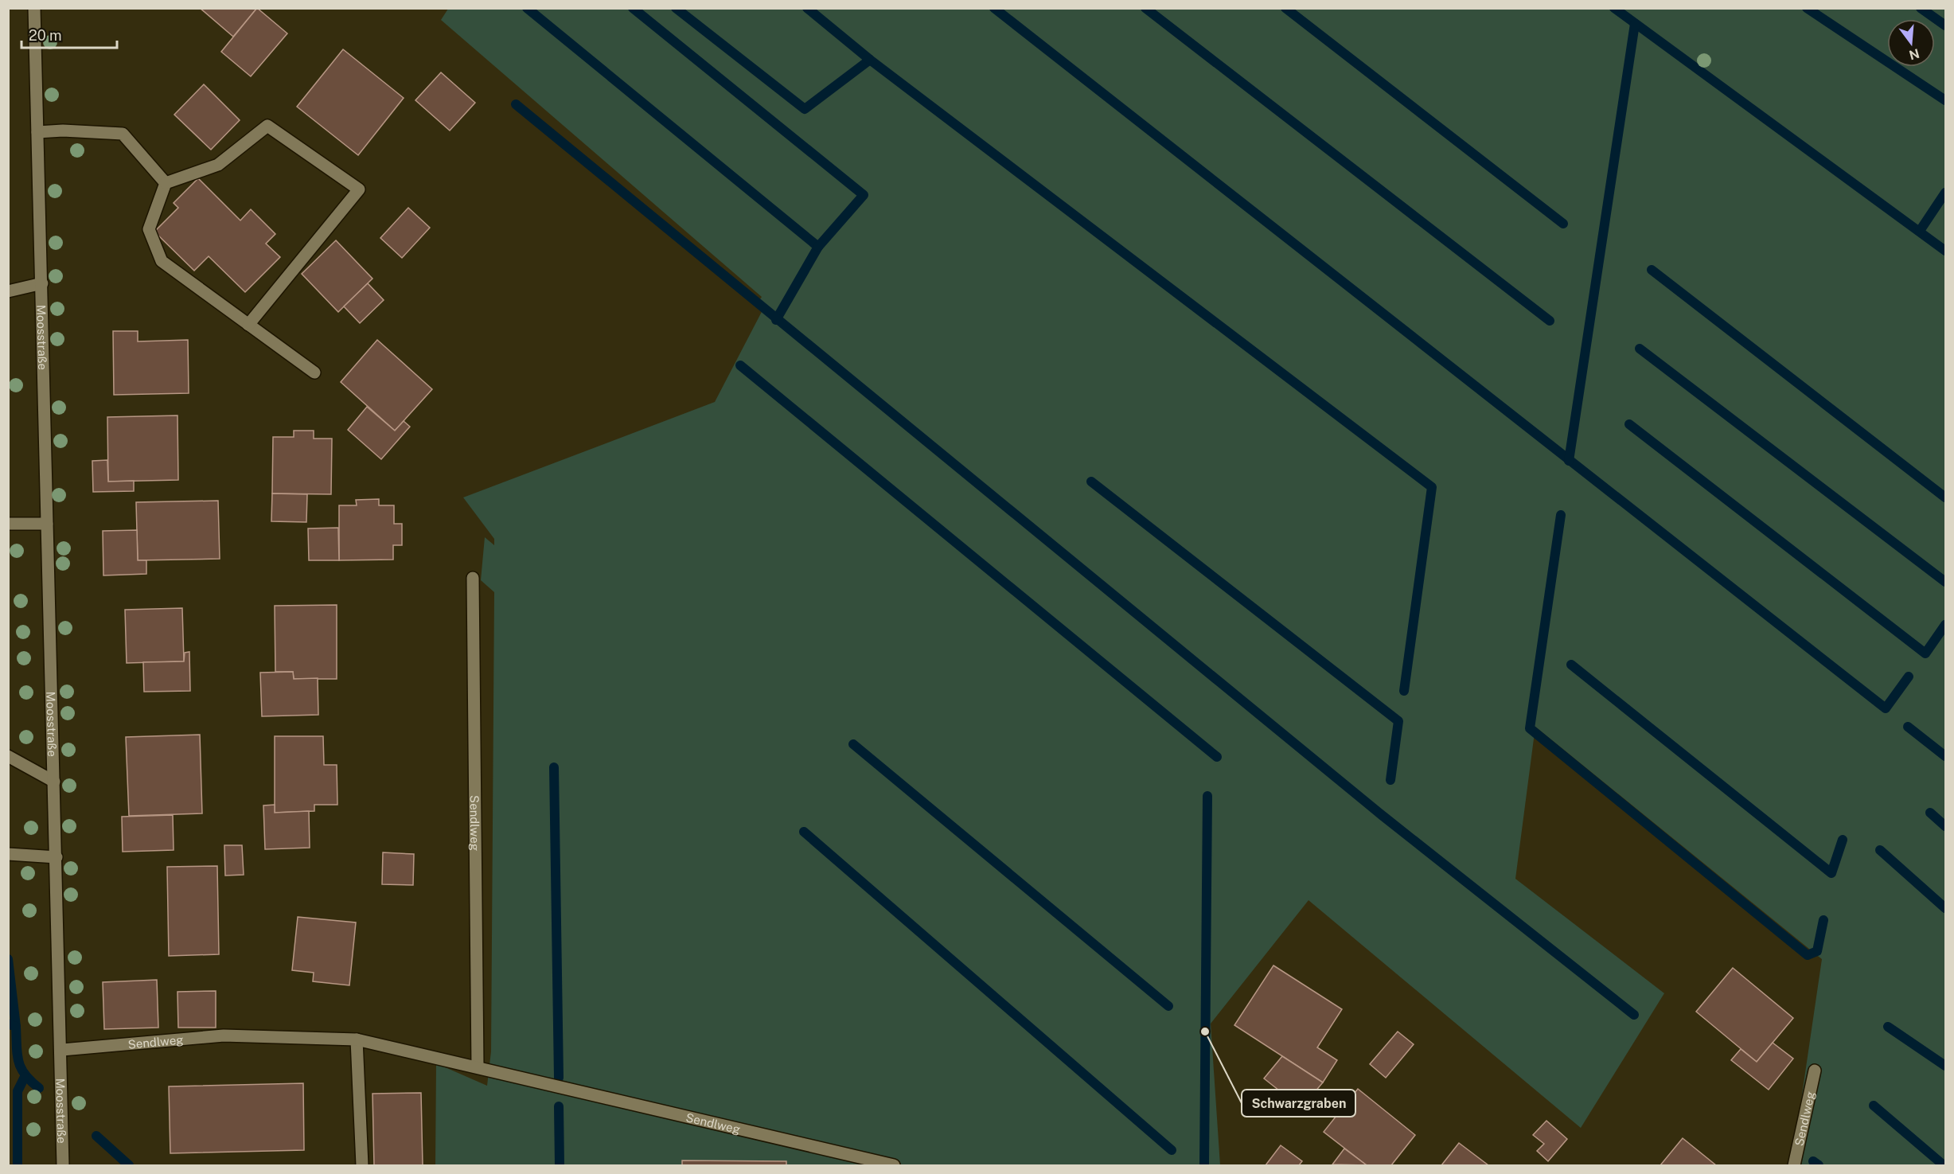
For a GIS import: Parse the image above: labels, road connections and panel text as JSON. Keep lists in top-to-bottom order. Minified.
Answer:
{"streets":{"street":["Moosstraße","Sendlweg"]},"crossings":[["Moosstraße","Sendlweg"]],"places":["Schwarzgraben"],"scale_bar":"20 m","north":"bottom"}
